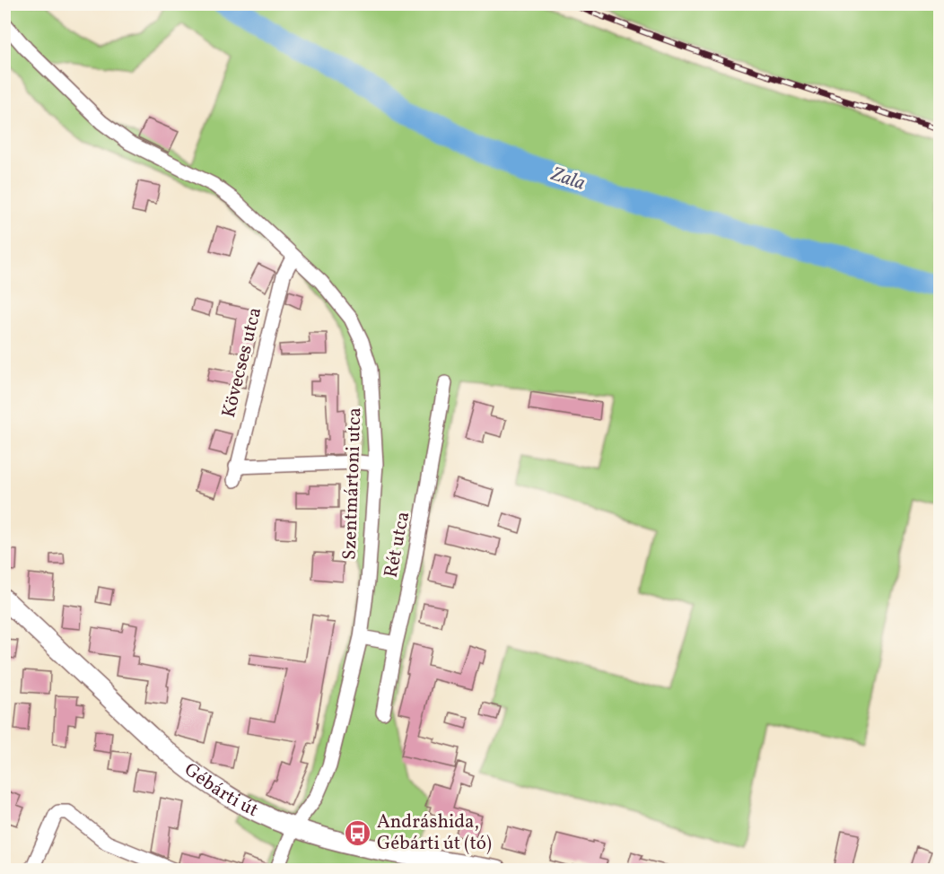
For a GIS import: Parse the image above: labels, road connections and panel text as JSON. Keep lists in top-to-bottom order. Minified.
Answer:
{"streets":{"main road":["Gébárti út"],"street":["Kövecses utca","Szentmártoni utca","Rét utca"]},"crossings":[["Kövecses utca","Szentmártoni utca"],["Szentmártoni utca","Gébárti út"]],"water":["Zala"],"places":{"bus stop":["Andráshida, Gébárti út (tó)"]}}
